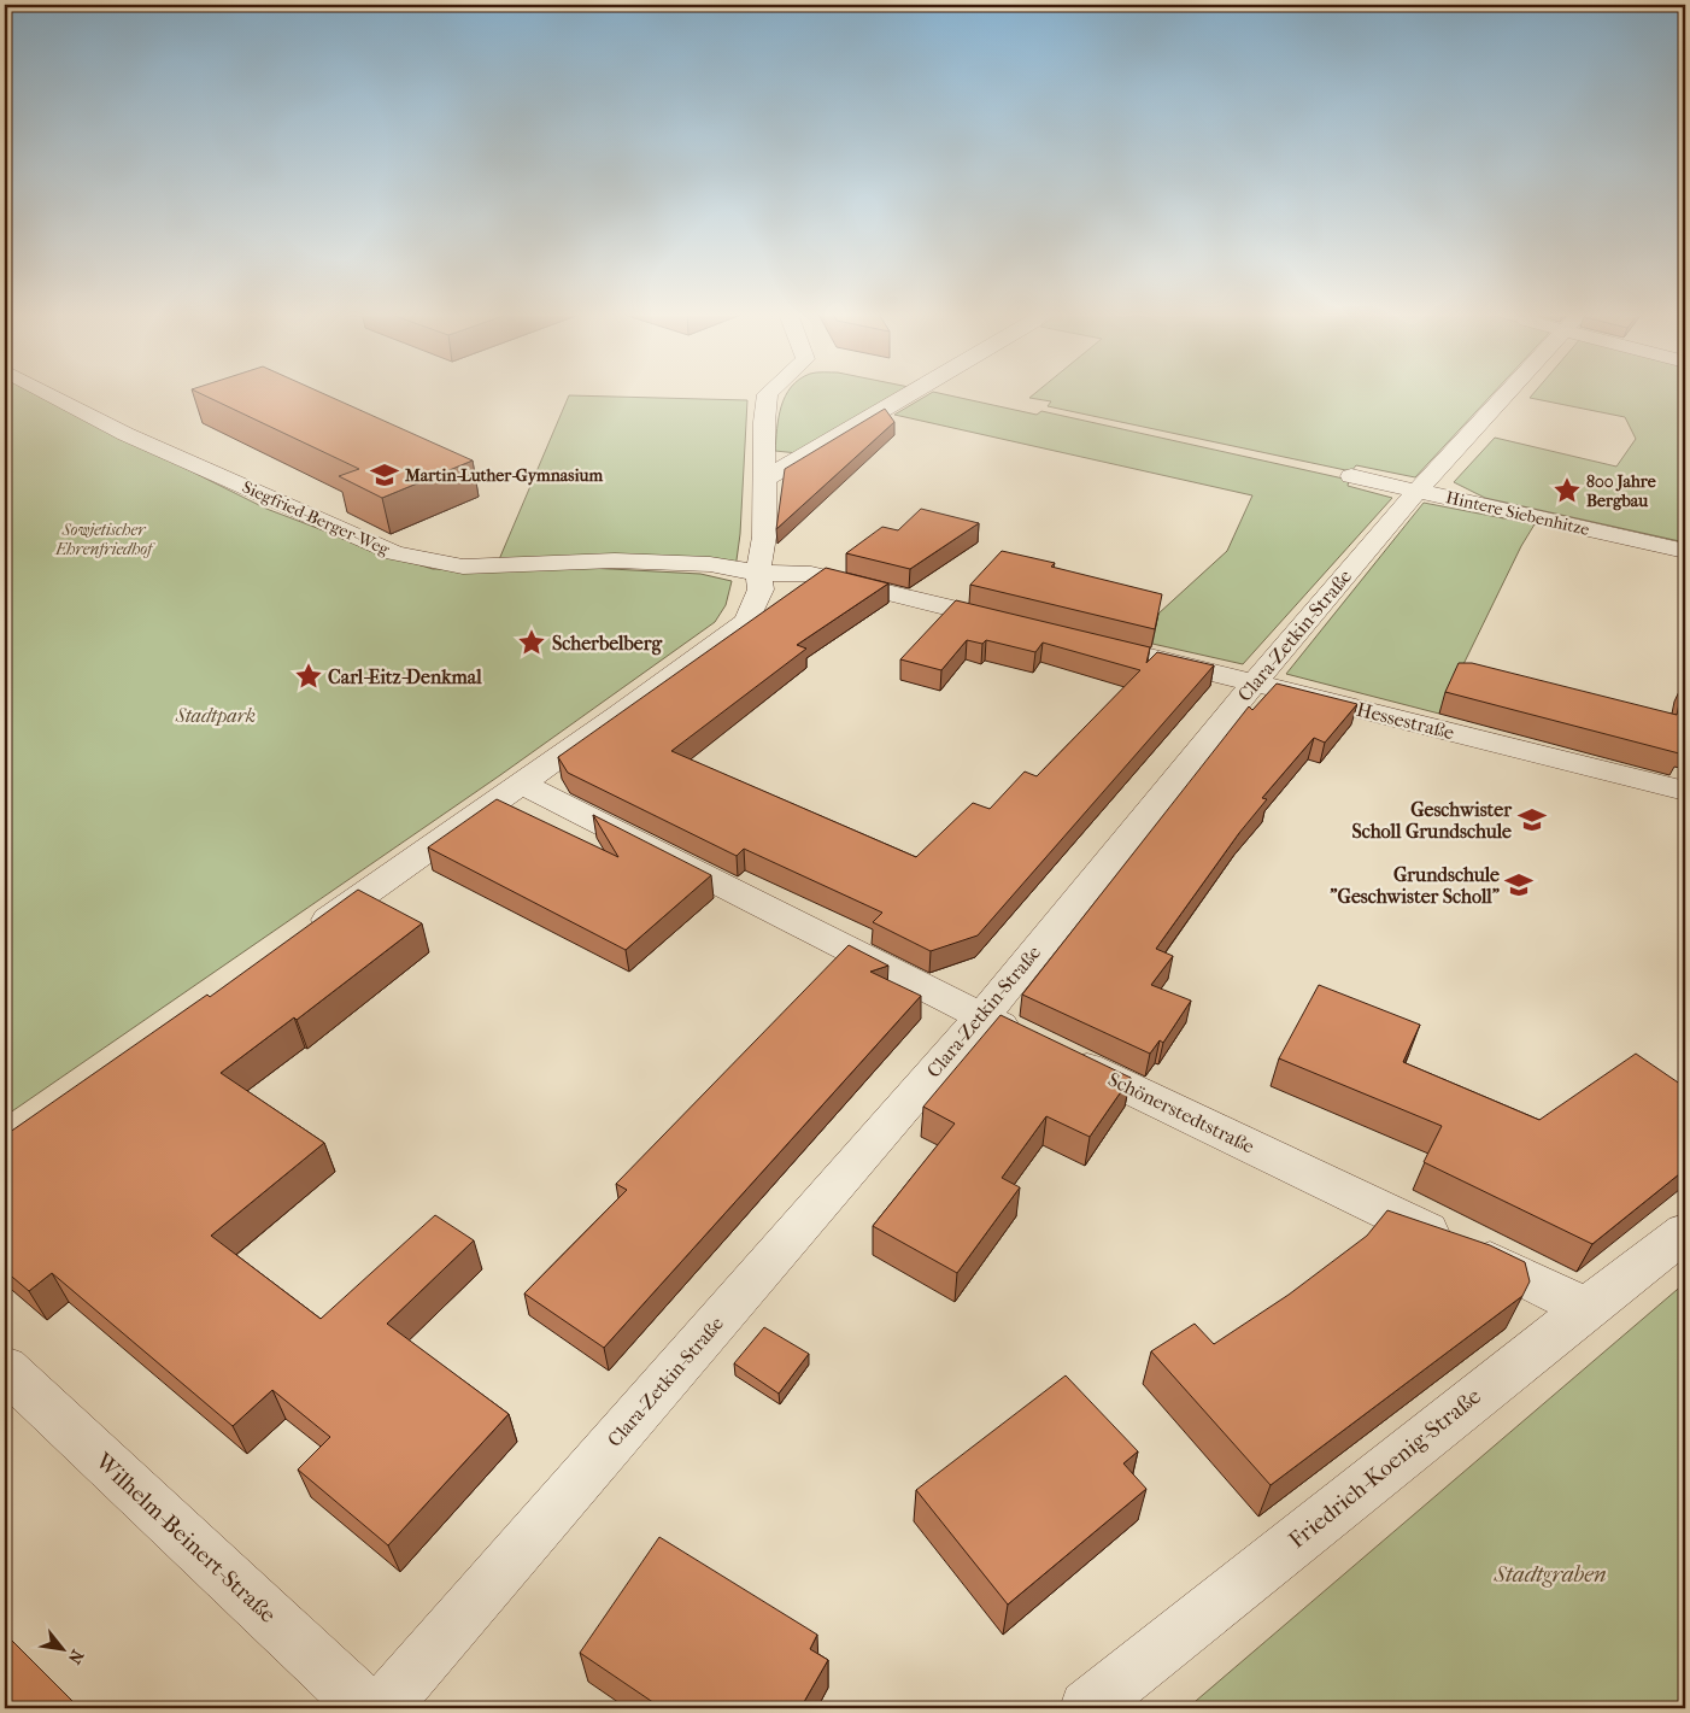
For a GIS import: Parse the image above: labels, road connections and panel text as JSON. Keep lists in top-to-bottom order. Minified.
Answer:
{"streets":{"street":["Hintere Siebenhitze","Siegfried-Berger-Weg","Clara-Zetkin-Straße","Hessestraße","Schönerstedtstraße","Friedrich-Koenig-Straße","Wilhelm-Beinert-Straße"]},"crossings":[["Hintere Siebenhitze","Clara-Zetkin-Straße"],["Clara-Zetkin-Straße","Hessestraße"],["Clara-Zetkin-Straße","Schönerstedtstraße"],["Schönerstedtstraße","Friedrich-Koenig-Straße"]],"parks":["Sowjetischer Ehrenfriedhof","Stadtpark","Stadtgraben"],"places":{"school or university":["Martin-Luther-Gymnasium","Geschwister Scholl Grundschule","Grundschule \"Geschwister Scholl\""],"place":["800 Jahre Bergbau","Scherbelberg","Carl-Eitz-Denkmal"]},"north":"bottom right"}
